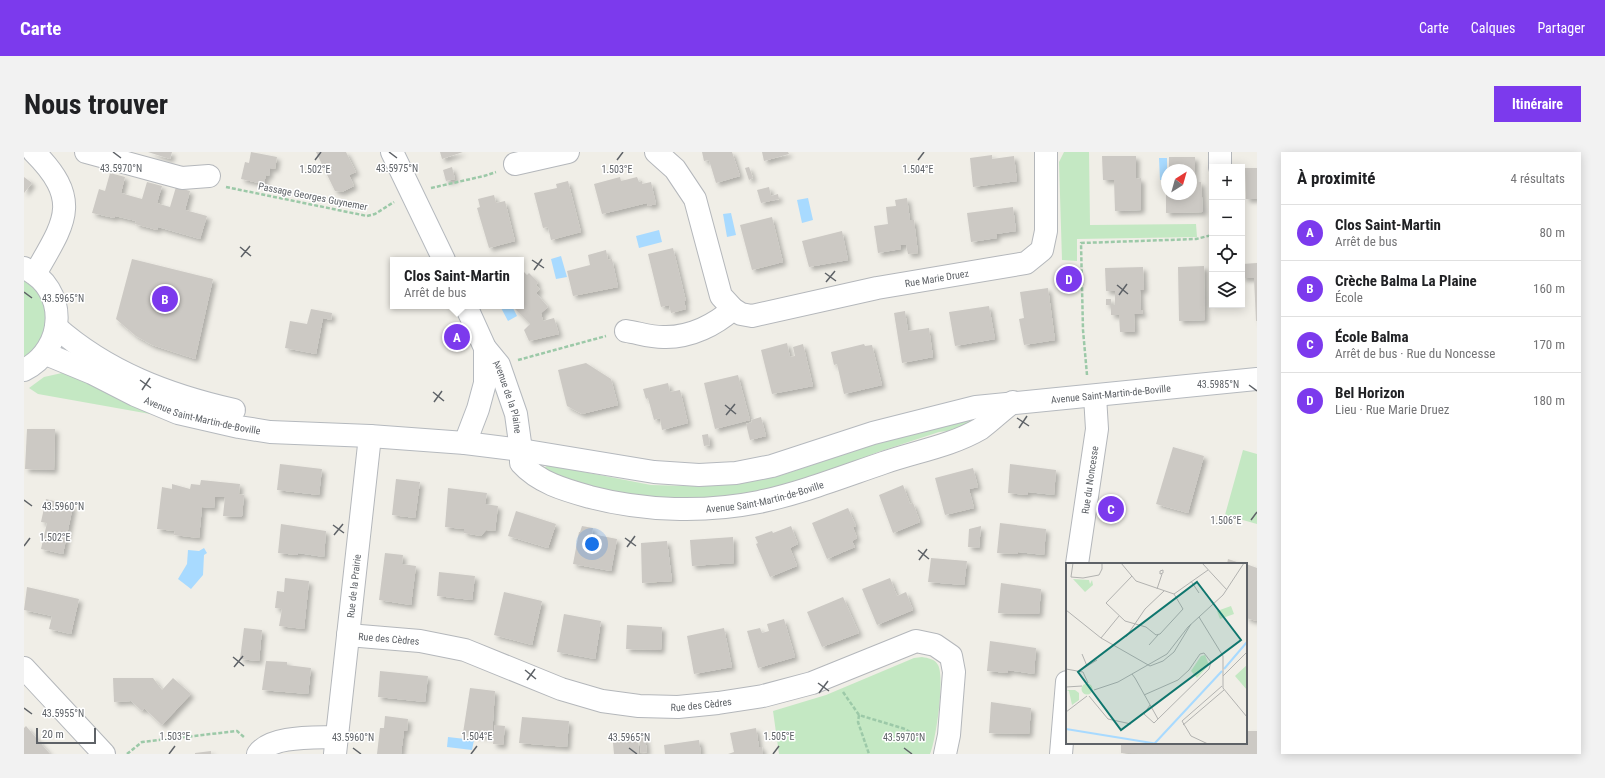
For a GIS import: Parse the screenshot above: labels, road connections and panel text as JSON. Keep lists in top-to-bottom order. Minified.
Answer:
{"streets":{"street":["Rue Marie Druez","Avenue Saint-Martin-de-Boville","Avenue de la Plaine","Rue du Noncesse","Rue de la Prairie","Rue des Cèdres"],"path":["Passage Georges Guynemer"]},"crossings":[["Avenue Saint-Martin-de-Boville","Avenue de la Plaine"],["Avenue Saint-Martin-de-Boville","Rue du Noncesse"],["Avenue Saint-Martin-de-Boville","Rue de la Prairie"],["Rue de la Prairie","Rue des Cèdres"]],"scale_bar":"20 m","north":"top right","page":{"header":"Carte","nav":["Carte","Calques","Partager"],"buttons":"Itinéraire","title":"Nous trouver","heading":["À proximité","4 résultats"],"map_buttons":["+","−"],"list":[{"mark":"A","name":"Clos Saint-Martin","note":"Arrêt de bus","value":"80 m"},{"mark":"B","name":"Crèche Balma La Plaine","note":"École","value":"160 m"},{"mark":"C","name":"École Balma","note":"Arrêt de bus · Rue du Noncesse","value":"170 m"},{"mark":"D","name":"Bel Horizon","note":"Lieu · Rue Marie Druez","value":"180 m"}],"popup":["Clos Saint-Martin","Arrêt de bus"],"pins":["D","B","A","C"],"scale":"20 m"},"coordinates":["43.5970°N","43.5975°N","1.502°E","1.503°E","1.504°E","43.5965°N","43.5985°N","43.5960°N","1.506°E","43.5955°N","1.505°E"]}
